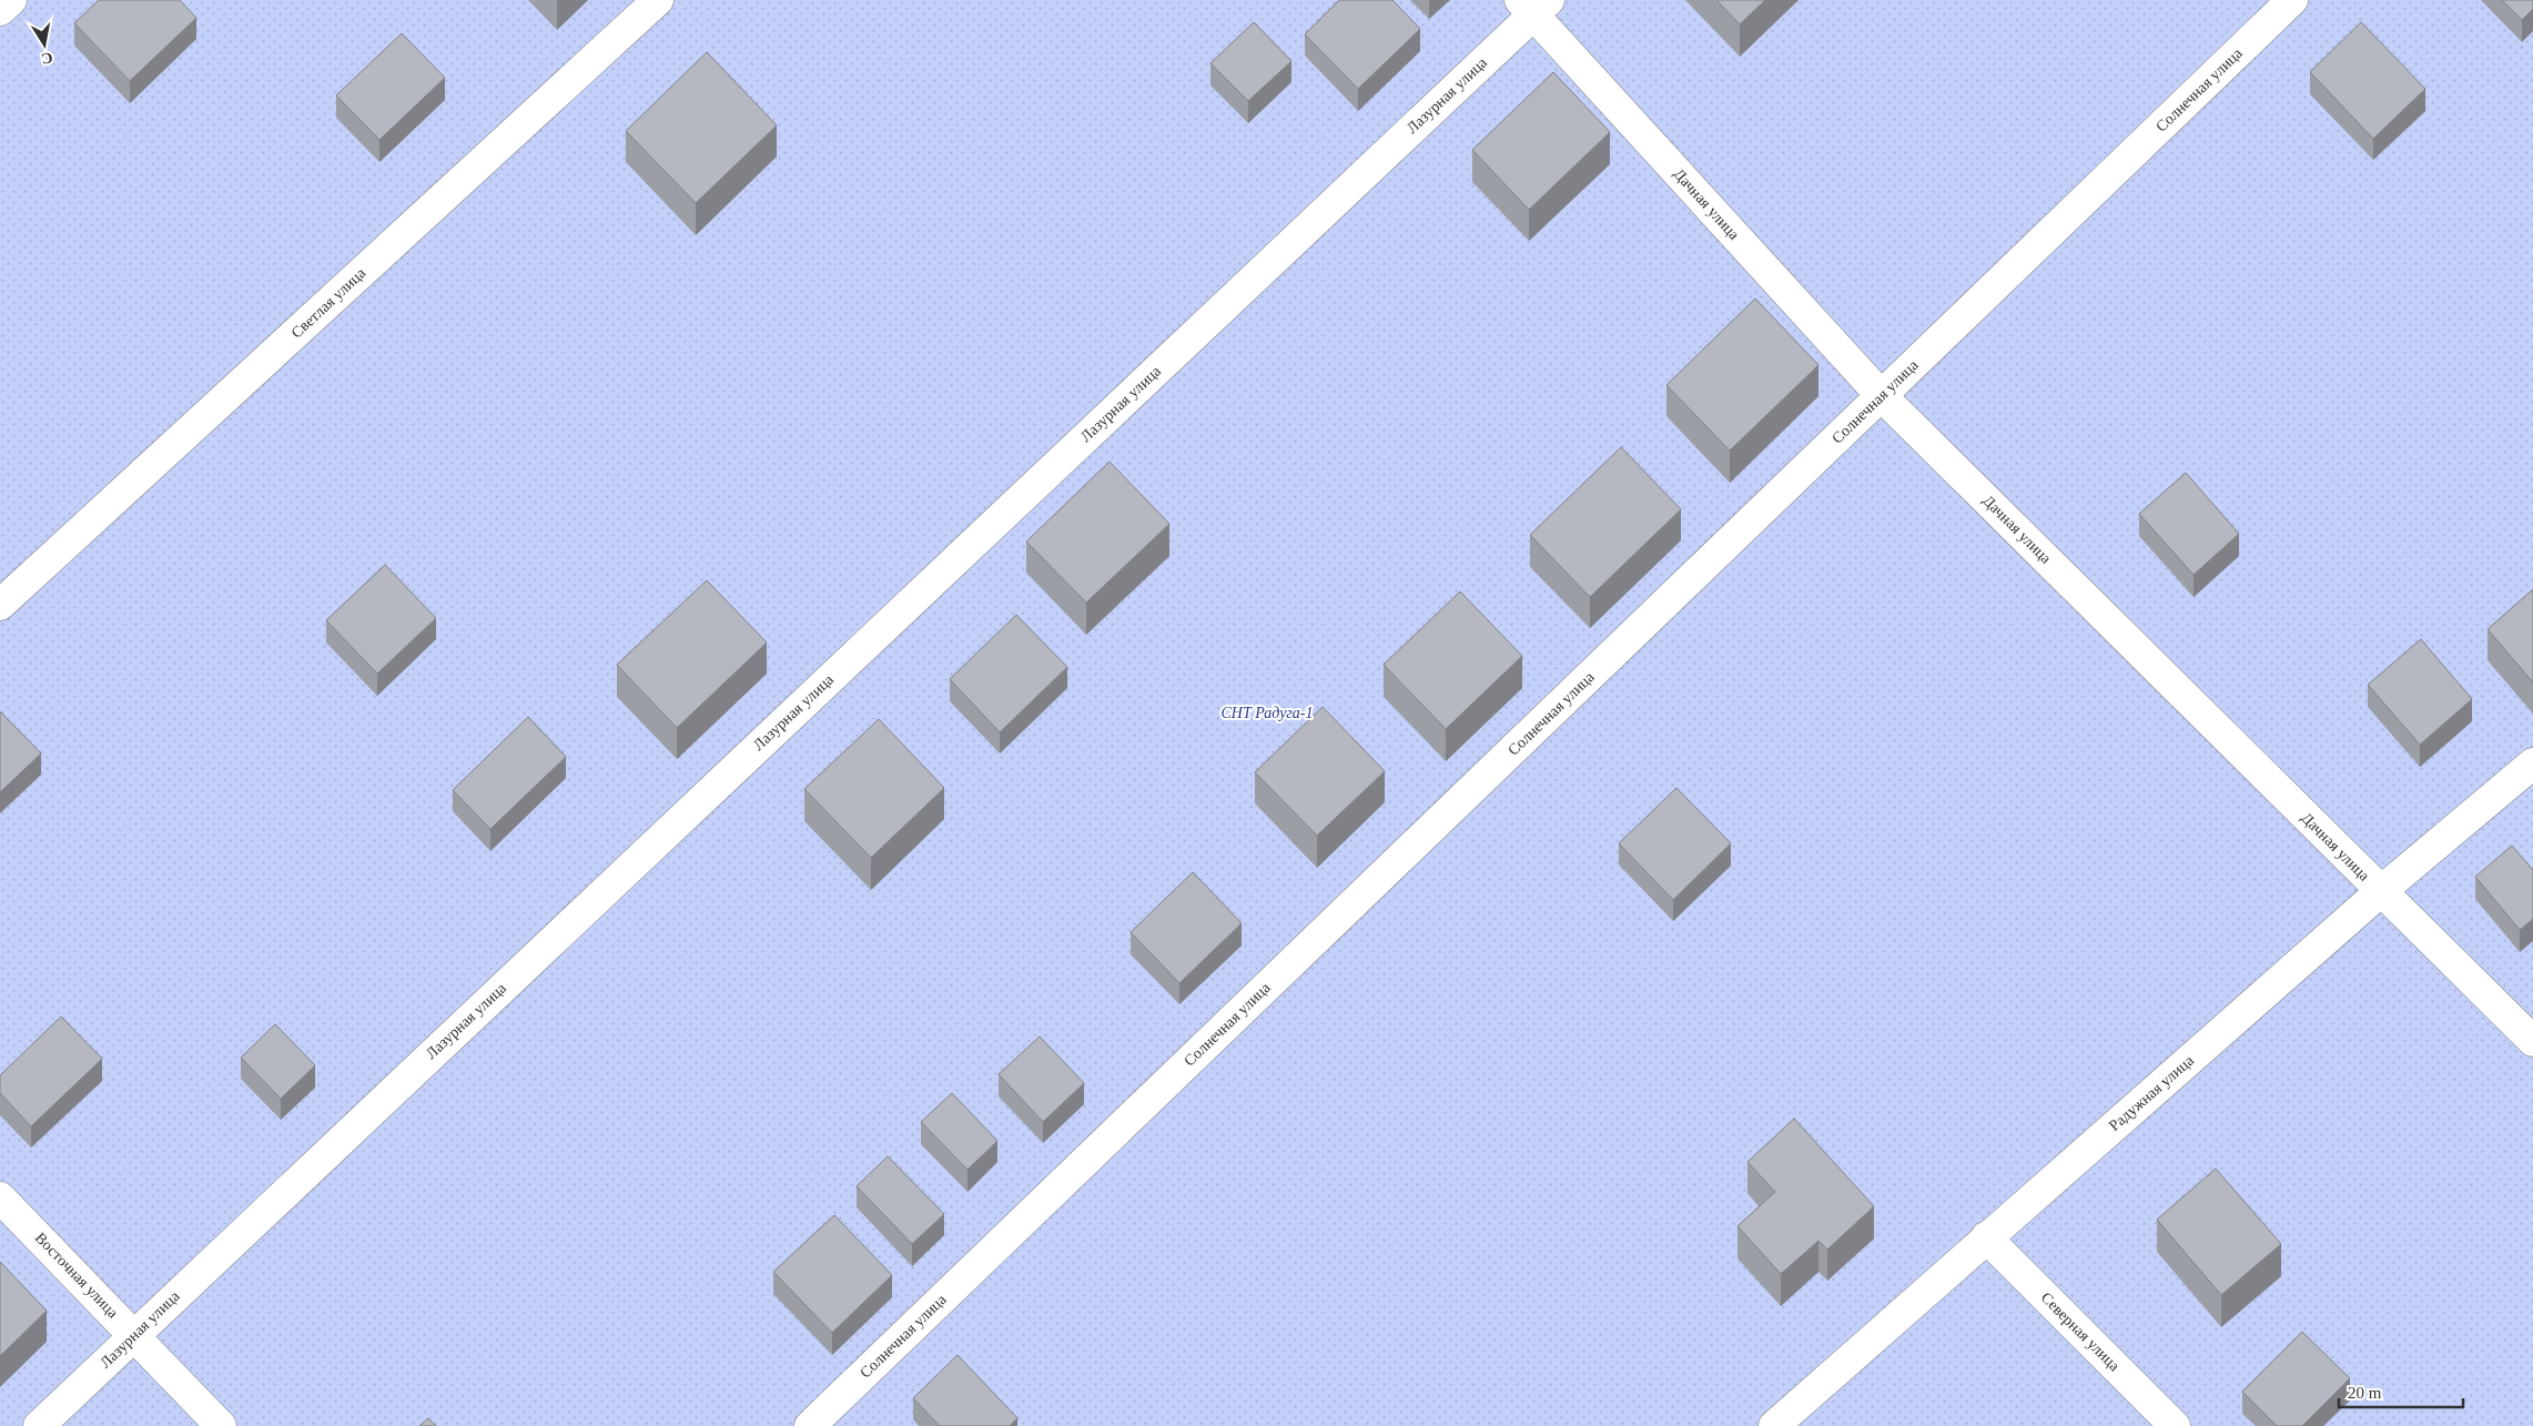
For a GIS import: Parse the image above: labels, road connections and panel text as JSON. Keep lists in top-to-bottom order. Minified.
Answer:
{"streets":{"street":["Солнечная улица","Лазурная улица","Дачная улица","Светлая улица","Радужная улица","Восточная улица","Северная улица"]},"crossings":[["Солнечная улица","Дачная улица"],["Лазурная улица","Дачная улица"],["Лазурная улица","Восточная улица"],["Дачная улица","Радужная улица"],["Радужная улица","Северная улица"]],"parks":["СНТ Радуга-1"],"scale_bar":"20 m","north":"bottom"}
